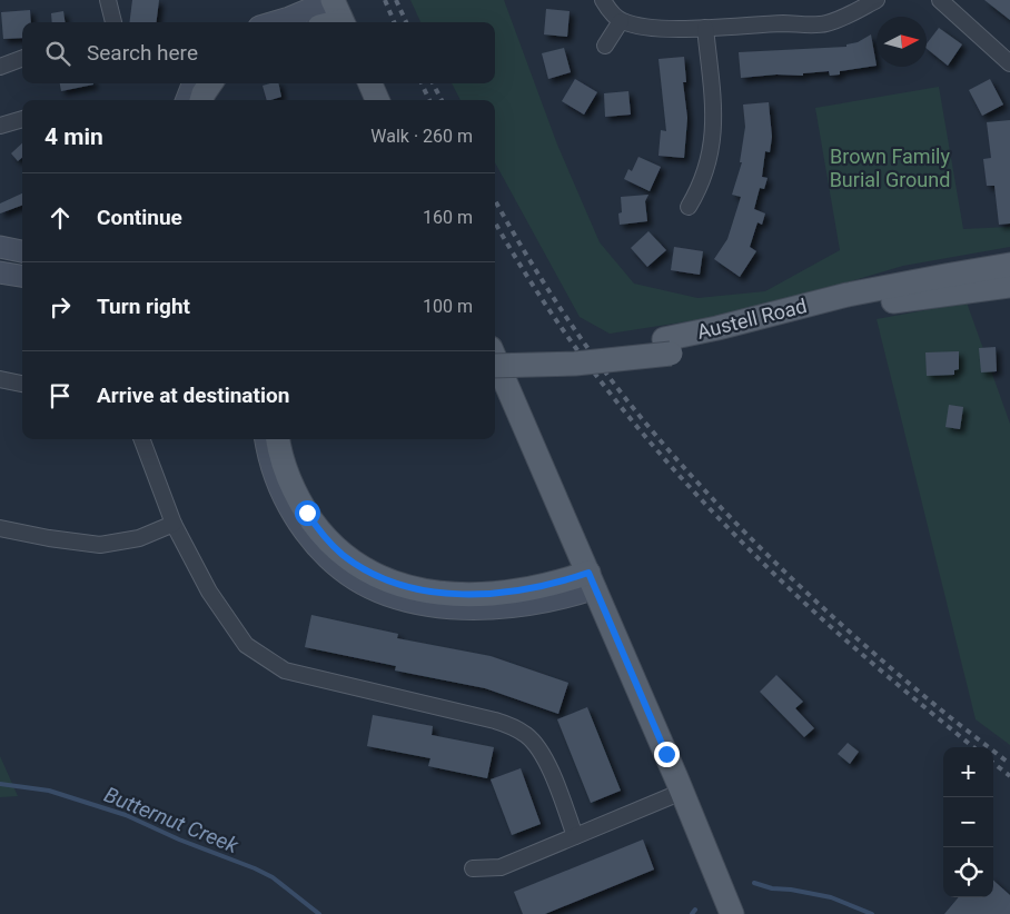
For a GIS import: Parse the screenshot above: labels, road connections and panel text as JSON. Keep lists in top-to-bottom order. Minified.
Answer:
{"streets":{"main road":["Austell Road"]},"water":["Butternut Creek"],"parks":["Brown Family Burial Ground"],"north":"right","page":{"search":"Search here","heading":["4 min","Walk · 260 m"],"list":[["Continue","160 m"],["Turn right","100 m"],"Arrive at destination"],"map_buttons":["+","−"]}}
